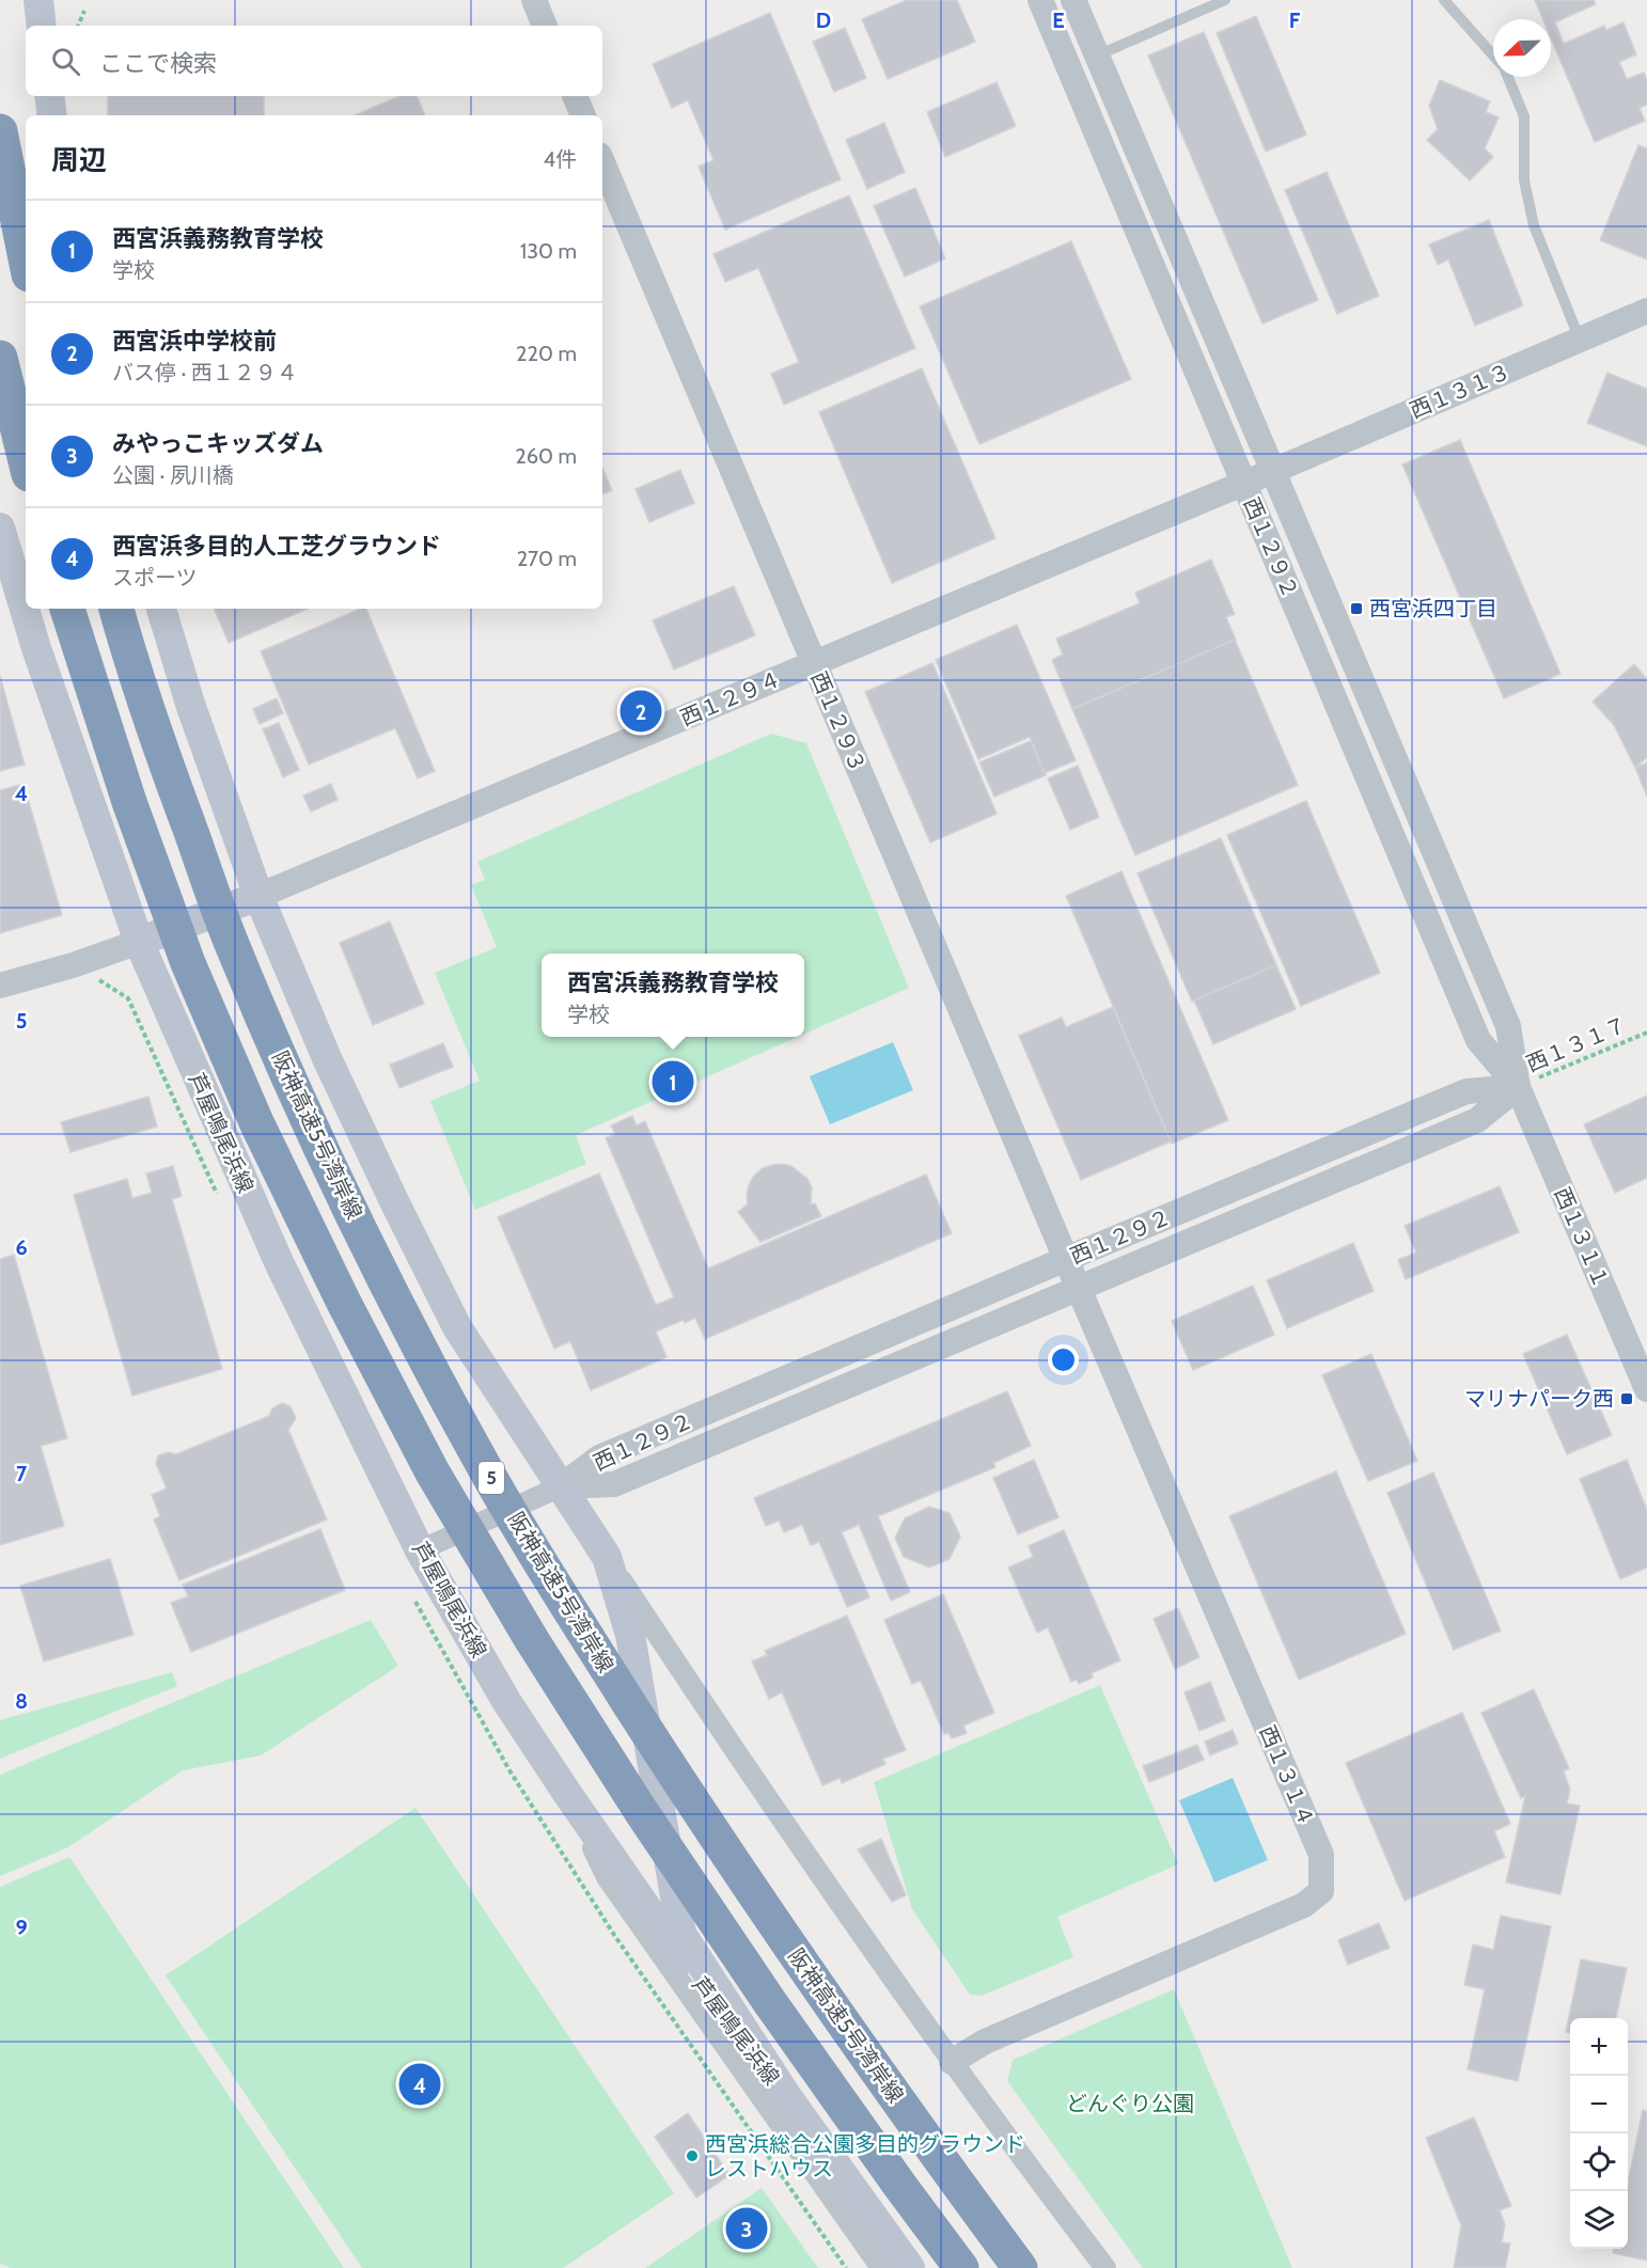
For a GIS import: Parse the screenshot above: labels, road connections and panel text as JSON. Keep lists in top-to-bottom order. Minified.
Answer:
{"streets":{"highway":["阪神高速5号湾岸線","5"],"main road":["芦屋鳴尾浜線"],"street":["西１３１３","西１２９２","西１２９４","西１２９３","西１３１１","西１３１４"],"path":["西１３１７"]},"crossings":[["西１３１３","西１２９２"],["西１３１３","西１２９４"],["西１２９２","西１２９４"],["西１２９２","西１２９３"],["西１２９２","西１３１７"],["西１２９２","芦屋鳴尾浜線"],["西１２９２","西１３１１"],["西１２９２","西１３１４"],["西１２９４","西１２９３"],["西１２９４","芦屋鳴尾浜線"],["西１２９３","西１３１４"],["西１３１７","西１３１１"]],"parks":["どんぐり公園"],"places":{"transit":["西宮浜四丁目","マリナパーク西"],"other":["西宮浜総合公園多目的グラウンド レストハウス"]},"north":"bottom left","page":{"search":"ここで検索","heading":["周辺","4件"],"list":[{"mark":"1","name":"西宮浜義務教育学校","note":"学校","value":"130 m"},{"mark":"2","name":"西宮浜中学校前","note":"バス停 · 西１２９４","value":"220 m"},{"mark":"3","name":"みやっこキッズダム","note":"公園 · 夙川橋","value":"260 m"},{"mark":"4","name":"西宮浜多目的人工芝グラウンド","note":"スポーツ","value":"270 m"}],"pins":["2","1","4","3"],"popup":["西宮浜義務教育学校","学校"],"map_buttons":["+","−"]},"grid":{"columns":["D","E","F"],"rows":["4","5","6","7","8","9"]}}
